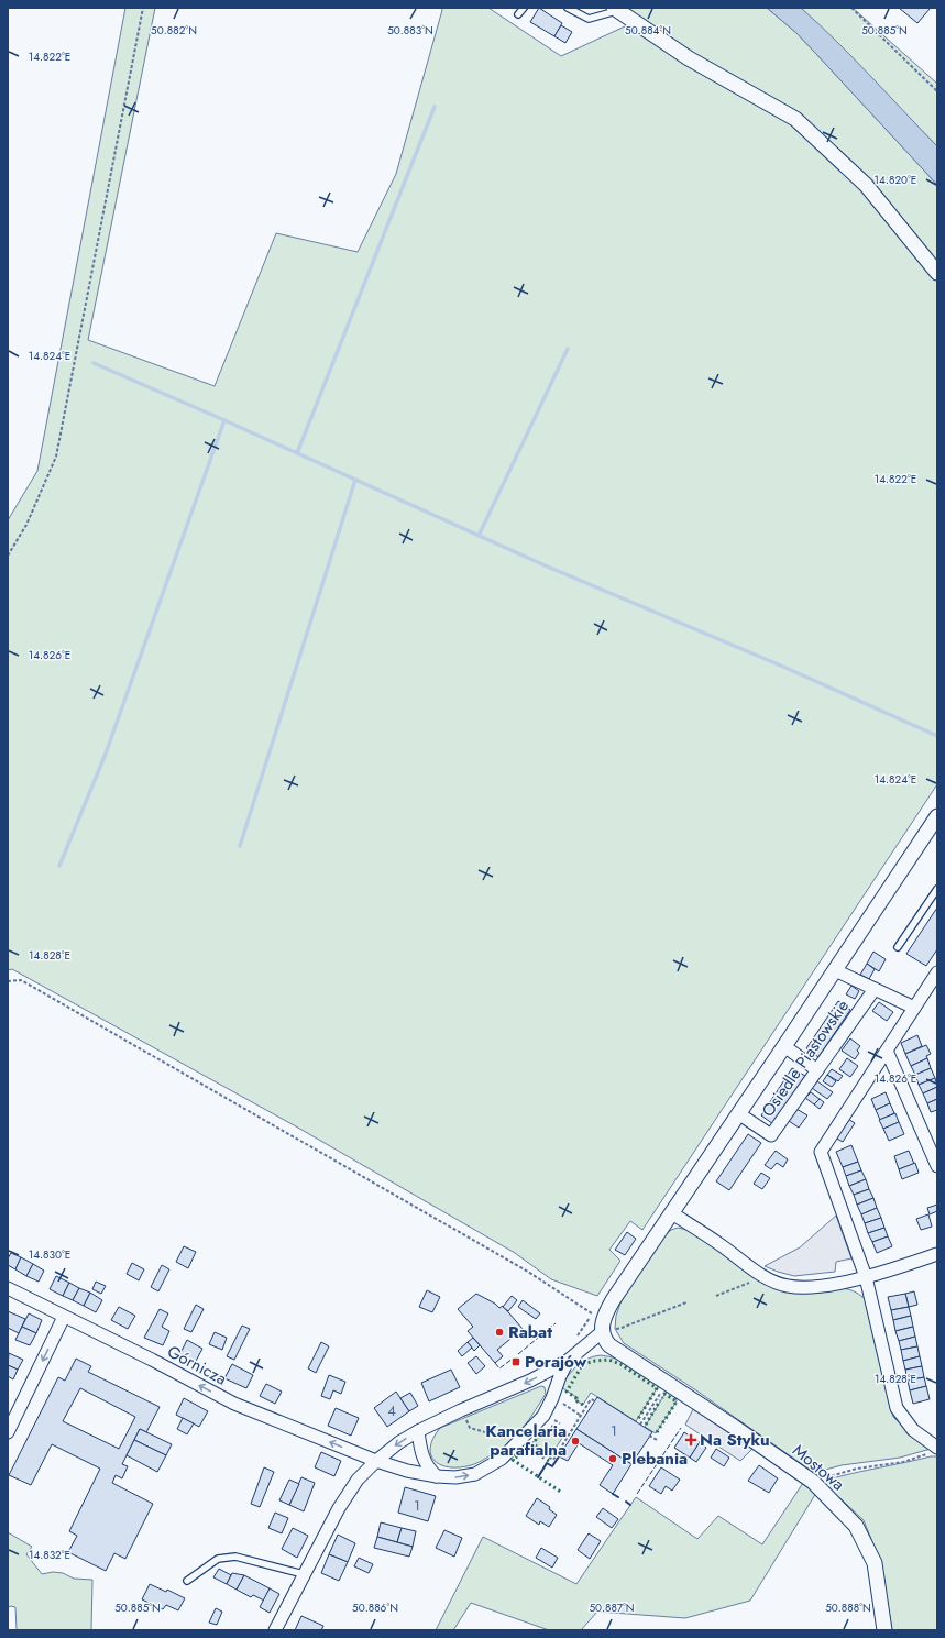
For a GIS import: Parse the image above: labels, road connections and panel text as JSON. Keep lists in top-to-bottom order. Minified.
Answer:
{"streets":{"street":["Osiedle Piastowskie","Górnicza","Mostowa"]},"places":{"other":["Rabat","Kancelaria parafialna","Plebania"],"transit":["Porajów"],"health":["Na Styku"]},"house_numbers":["4","1","1"],"coordinates":["50.882°N","50.883°N","50.884°N","50.885°N","14.822°E","14.820°E","14.824°E","14.826°E","14.828°E","14.830°E","14.832°E","50.886°N","50.887°N","50.888°N"]}
